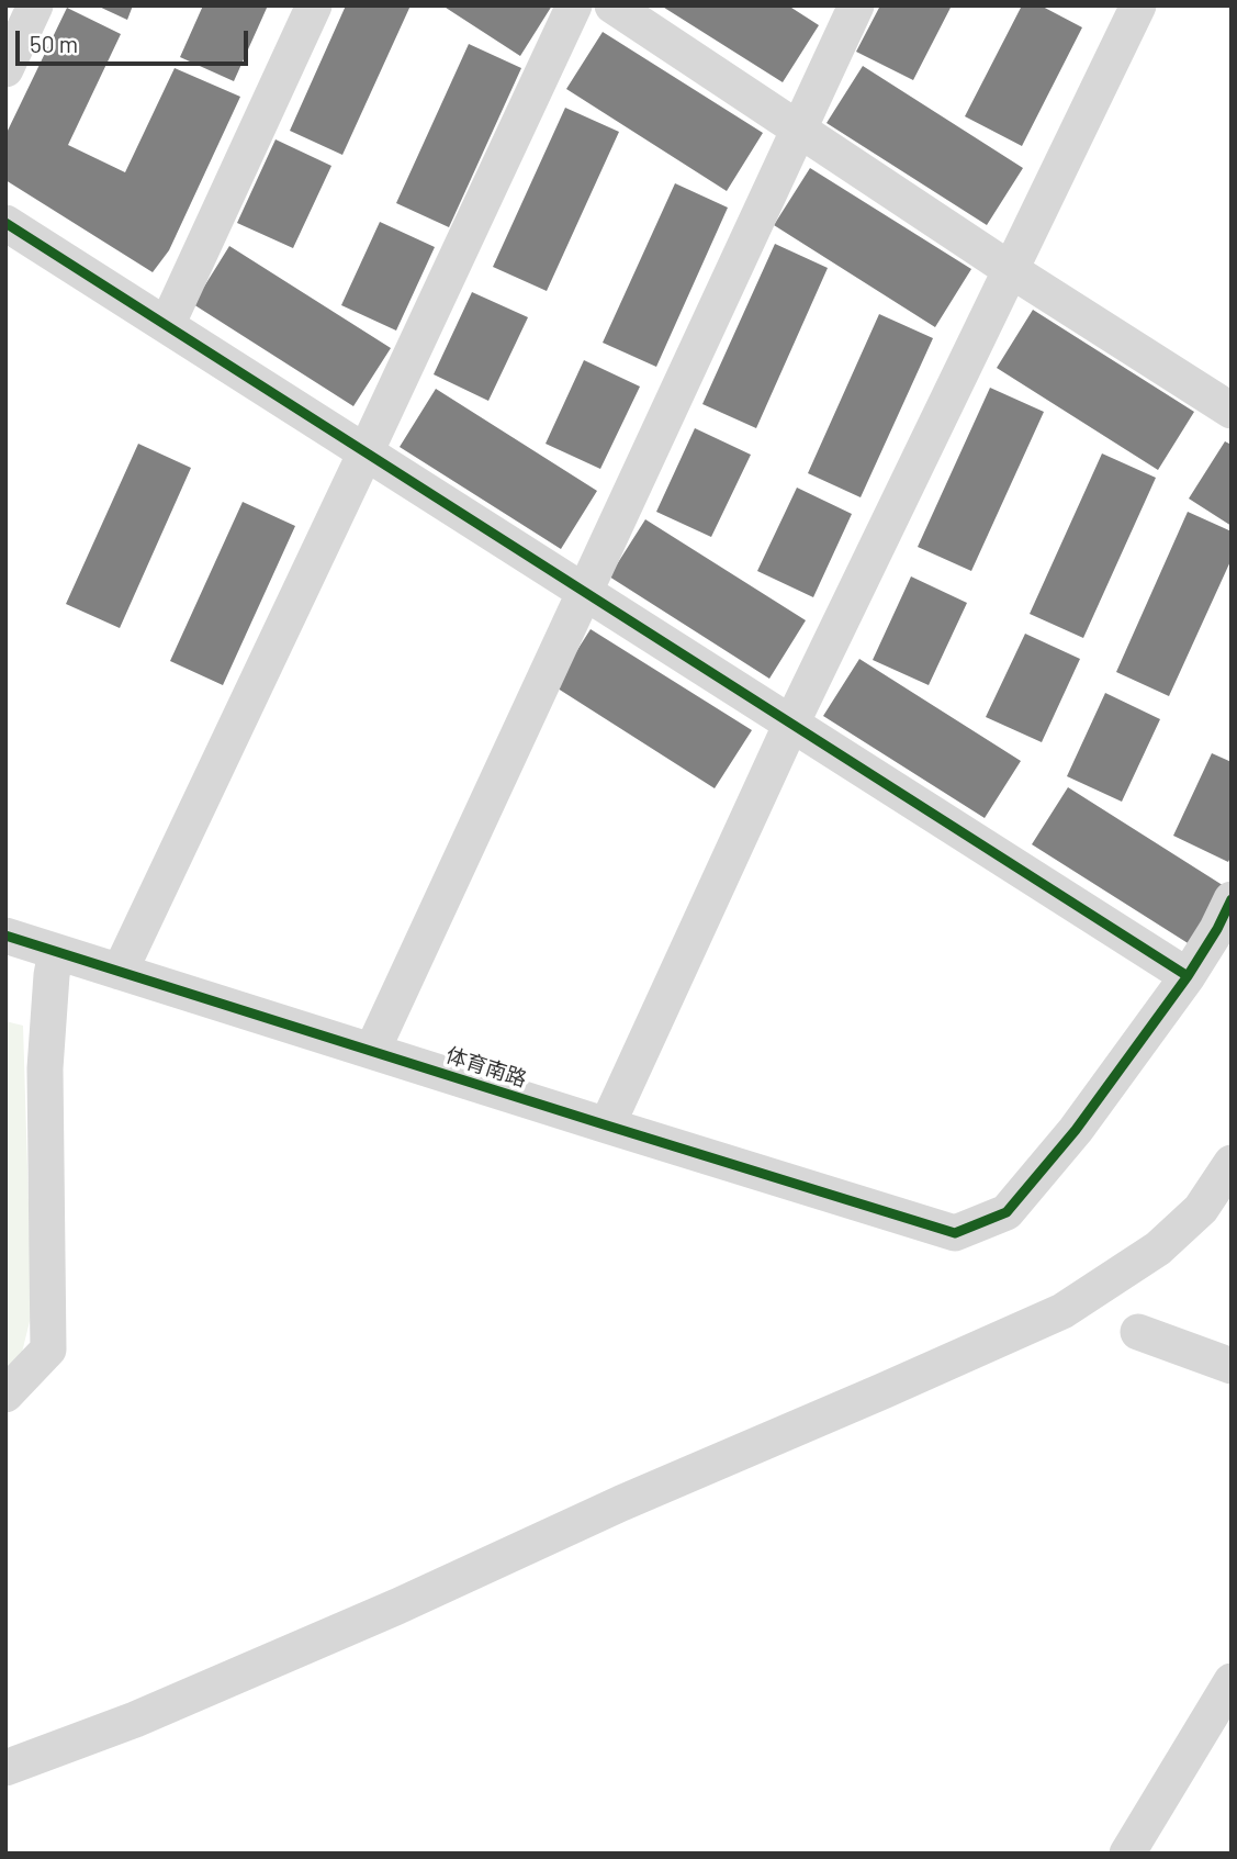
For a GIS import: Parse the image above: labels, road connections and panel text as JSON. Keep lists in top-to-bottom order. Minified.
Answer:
{"streets":{"street":["体育南路"]},"scale_bar":"50 m"}
